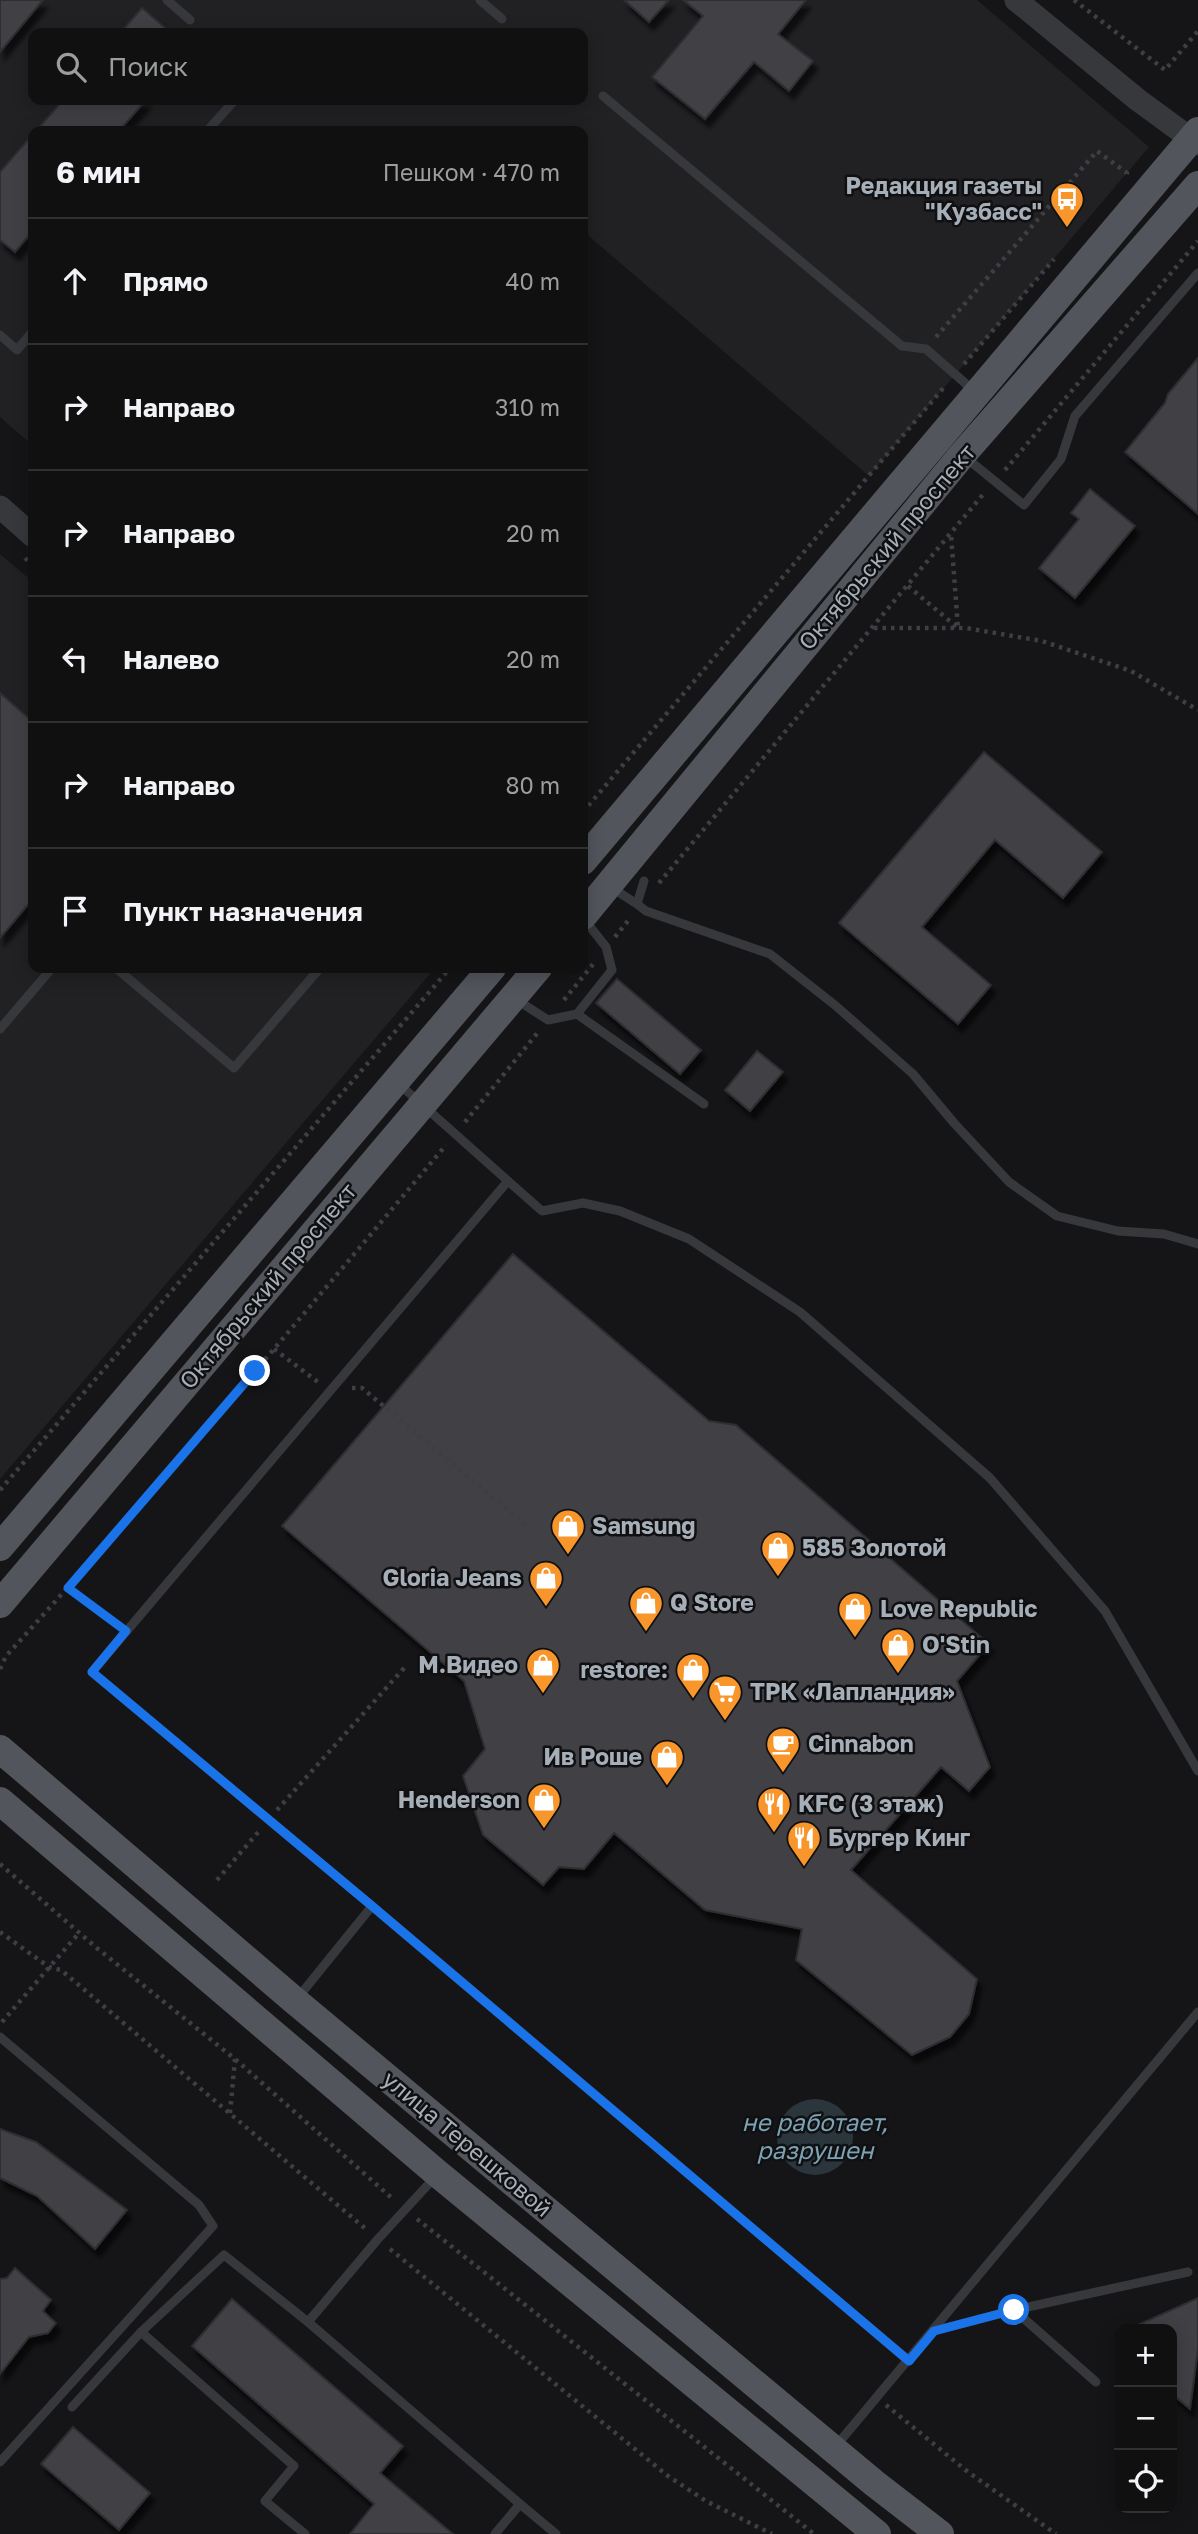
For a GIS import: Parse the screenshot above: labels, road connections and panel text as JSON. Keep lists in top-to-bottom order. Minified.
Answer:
{"streets":{"main road":["Октябрьский проспект","улица Терешковой"]},"water":["не работает, разрушен"],"places":{"bus stop":["Редакция газеты \"Кузбасс\""],"shop":["Samsung","585 Золотой","Gloria Jeans","Q Store","Love Republic","O'Stin","М.Видео","restore:","Ив Роше","Henderson"],"supermarket":["ТРК «Лапландия»"],"cafe":["Cinnabon"],"restaurant":["KFC (3 этаж)","Бургер Кинг"]},"page":{"search":"Поиск","heading":["6 мин","Пешком · 470 m"],"list":[["Прямо","40 m"],["Направо","310 m"],["Направо","20 m"],["Налево","20 m"],["Направо","80 m"],"Пункт назначения"],"map_buttons":["+","−"]}}
